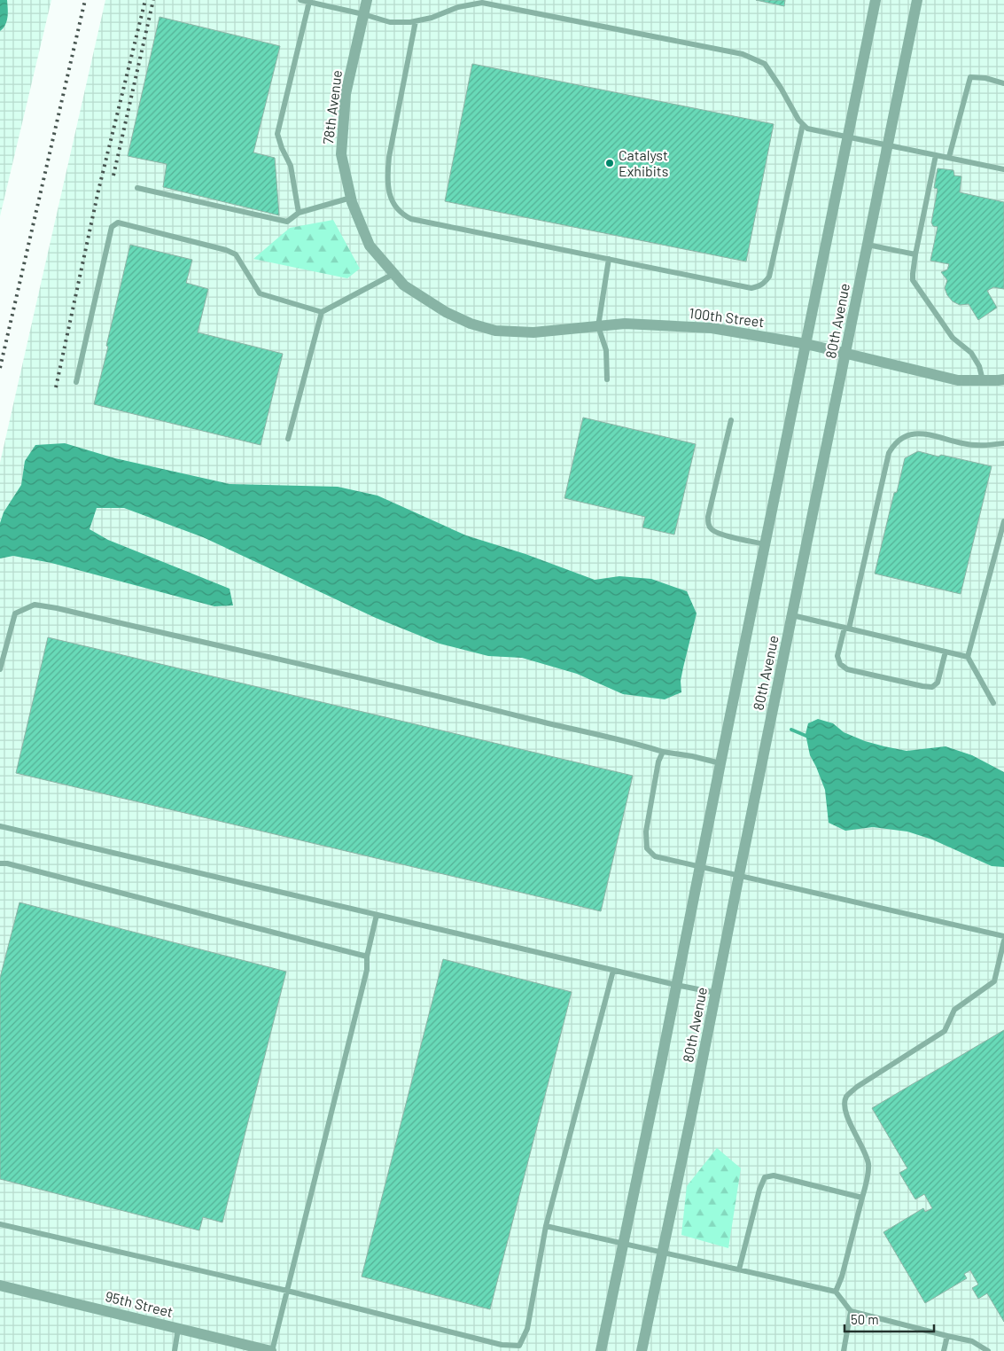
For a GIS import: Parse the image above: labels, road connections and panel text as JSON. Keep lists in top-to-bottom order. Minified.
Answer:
{"streets":{"street":["78th Avenue","100th Street","80th Avenue","95th Street"]},"crossings":[["78th Avenue","100th Street"],["100th Street","80th Avenue"]],"places":["Catalyst Exhibits"],"scale_bar":"50 m"}
